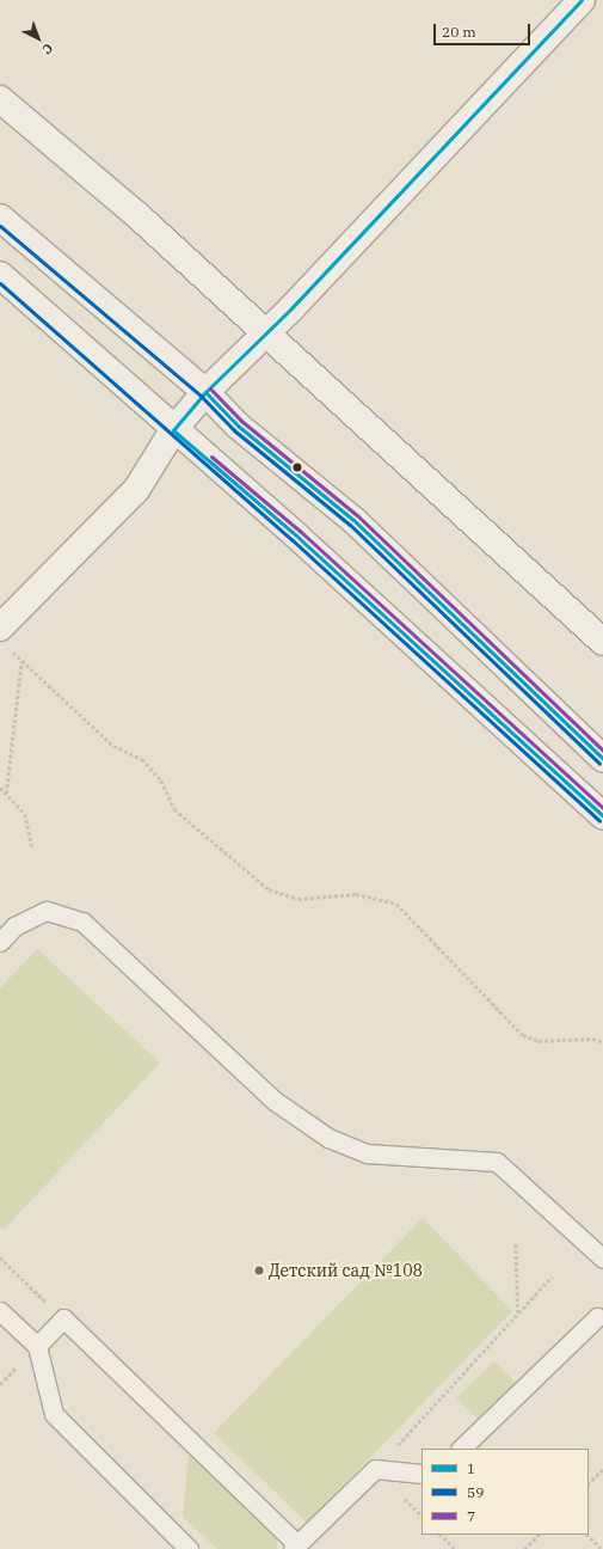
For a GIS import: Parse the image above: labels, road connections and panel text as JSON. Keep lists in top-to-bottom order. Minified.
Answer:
{"places":["Детский сад №108"],"lines":["transit line 1","transit line 59","transit line 7"],"legend":["1","59","7"],"scale_bar":"20 m","north":"bottom right"}
